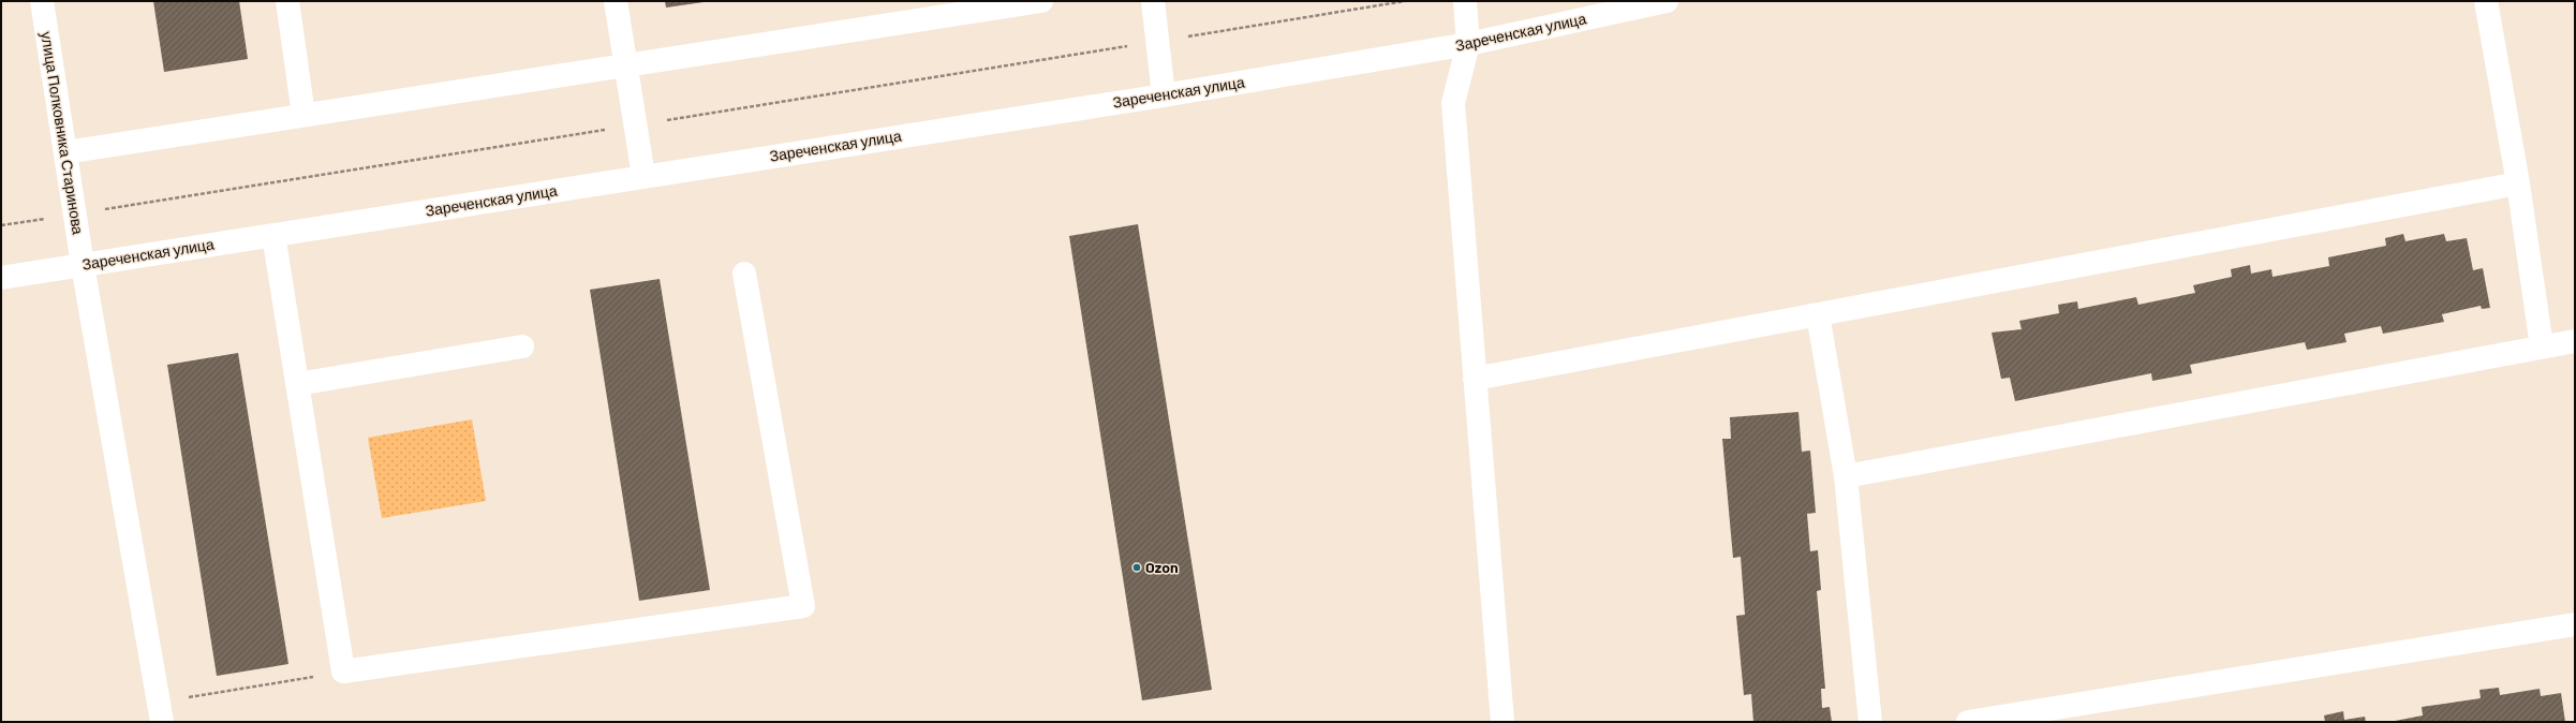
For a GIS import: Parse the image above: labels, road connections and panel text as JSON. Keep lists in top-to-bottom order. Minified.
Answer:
{"streets":{"street":["Зареченская улица","улица Полковника Старинова"]},"crossings":[["Зареченская улица","улица Полковника Старинова"]],"places":["Ozon"]}
